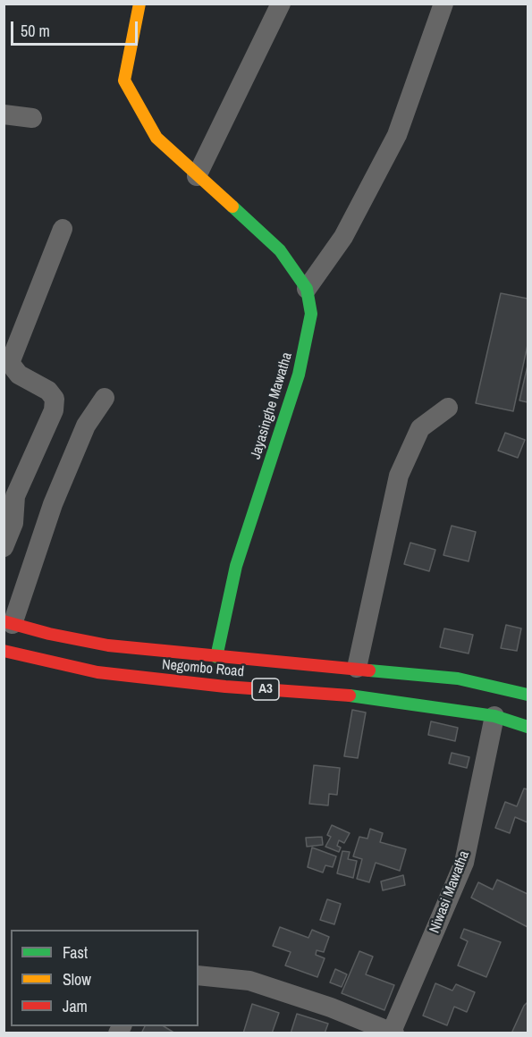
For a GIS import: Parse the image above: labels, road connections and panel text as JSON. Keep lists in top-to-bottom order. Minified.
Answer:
{"streets":{"main road":["Jayasinghe Mawatha","Negombo Road","A3"],"street":["Niwasi Mawatha"]},"crossings":[["Jayasinghe Mawatha","Negombo Road"],["Negombo Road","Niwasi Mawatha"]],"legend":["Fast","Slow","Jam"],"scale_bar":"50 m"}
